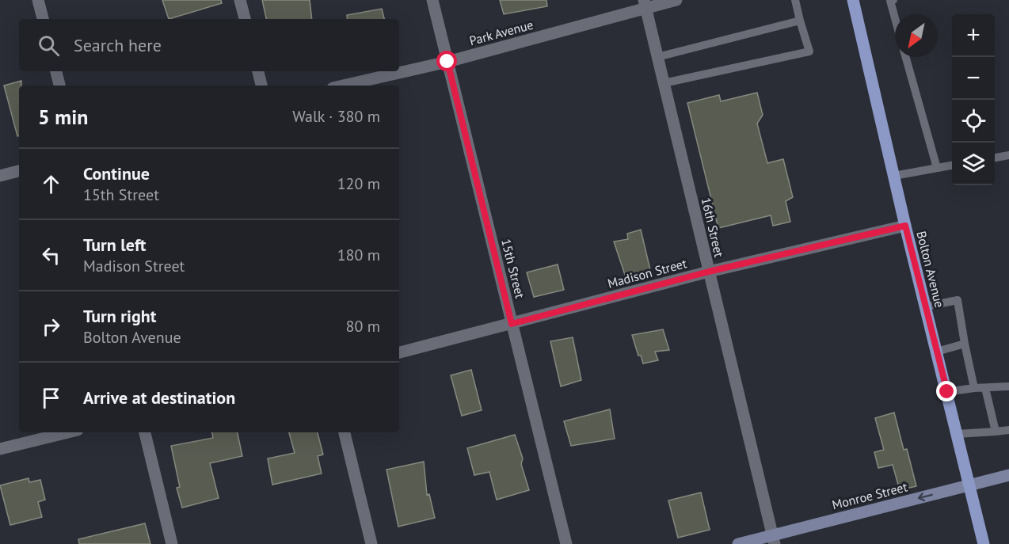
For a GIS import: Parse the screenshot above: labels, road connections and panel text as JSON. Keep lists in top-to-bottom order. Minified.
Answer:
{"streets":{"main road":["Bolton Avenue","Monroe Street"],"street":["Park Avenue","16th Street","15th Street","Madison Street"]},"crossings":[["Park Avenue","16th Street"],["Park Avenue","15th Street"],["16th Street","Madison Street"],["16th Street","Monroe Street"],["15th Street","Madison Street"],["Bolton Avenue","Madison Street"],["Bolton Avenue","Monroe Street"]],"one_way":["Monroe Street"],"north":"bottom left","page":{"map_buttons":["+","−"],"search":"Search here","heading":["5 min","Walk · 380 m"],"list":[["Continue","15th Street","120 m"],["Turn left","Madison Street","180 m"],["Turn right","Bolton Avenue","80 m"],"Arrive at destination"]}}
